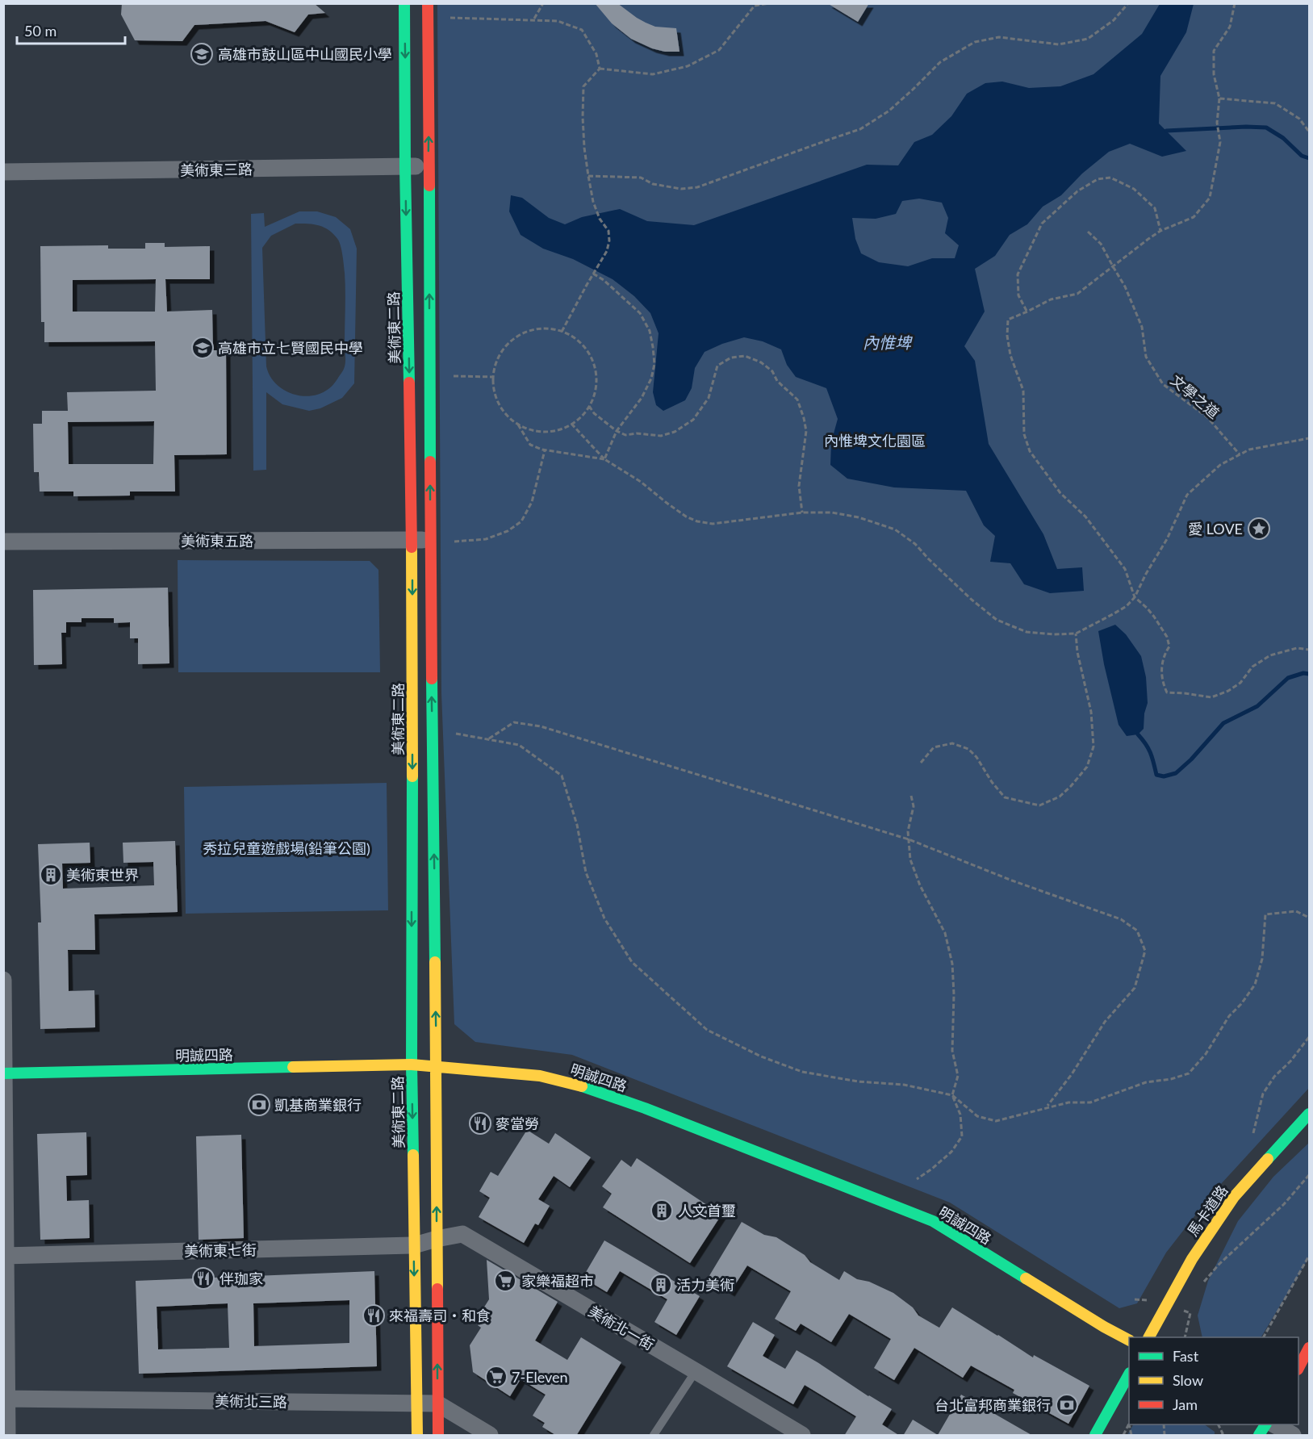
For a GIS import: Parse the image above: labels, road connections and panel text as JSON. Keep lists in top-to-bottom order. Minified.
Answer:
{"streets":{"street":["美術東三路","美術東二路","美術東五路","明誠四路","馬卡道路","美術東七街","美術北一街","美術北三路"],"path":["文學之道"]},"crossings":[["美術東三路","美術東二路"],["美術東二路","美術東五路"],["美術東二路","明誠四路"],["美術東二路","美術東七街"],["美術東二路","美術北三路"],["美術東七街","美術北一街"]],"water":["內惟埤"],"parks":["內惟埤文化園區","秀拉兒童遊戲場(鉛筆公園)"],"places":{"school or university":["高雄市鼓山區中山國民小學","高雄市立七賢國民中學"],"place":["愛 LOVE"],"building":["美術東世界","人文首璽","活力美術"],"bank":["凱基商業銀行","台北富邦商業銀行"],"restaurant":["麥當勞","伴珈家","來福壽司‧和食"],"supermarket":["家樂福超市","7-Eleven"]},"legend":["Fast","Slow","Jam"],"scale_bar":"50 m"}
